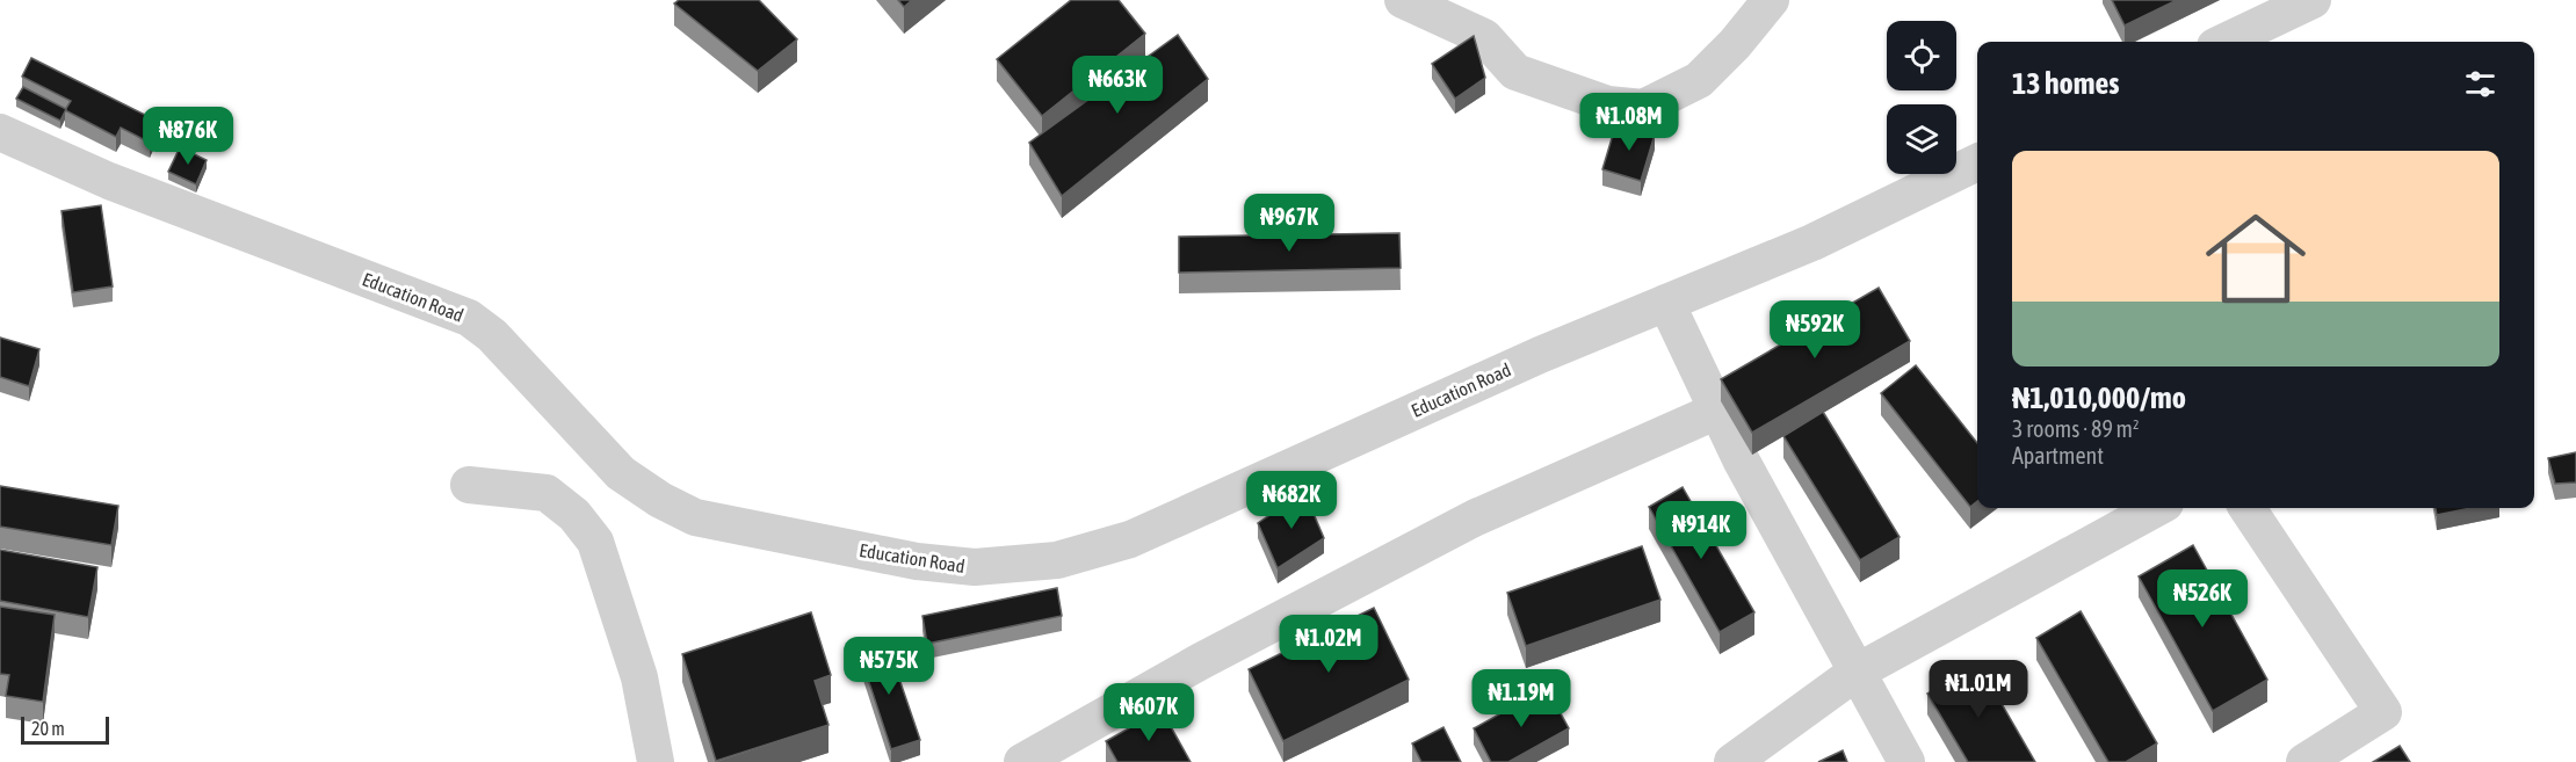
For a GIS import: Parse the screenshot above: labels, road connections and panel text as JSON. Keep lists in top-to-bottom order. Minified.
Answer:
{"streets":{"street":["Education Road"]},"scale_bar":"20 m","page":{"heading":"13 homes","price":["₦663K","₦1.08M","₦876K","₦967K","₦592K","₦682K","₦914K","₦526K","₦1.02M","₦575K","₦1.01M","₦1.19M","₦607K"],"list":[{"name":"₦1,010,000/mo","note":"3 rooms · 89 m² · Apartment"}],"scale":"20 m"}}
